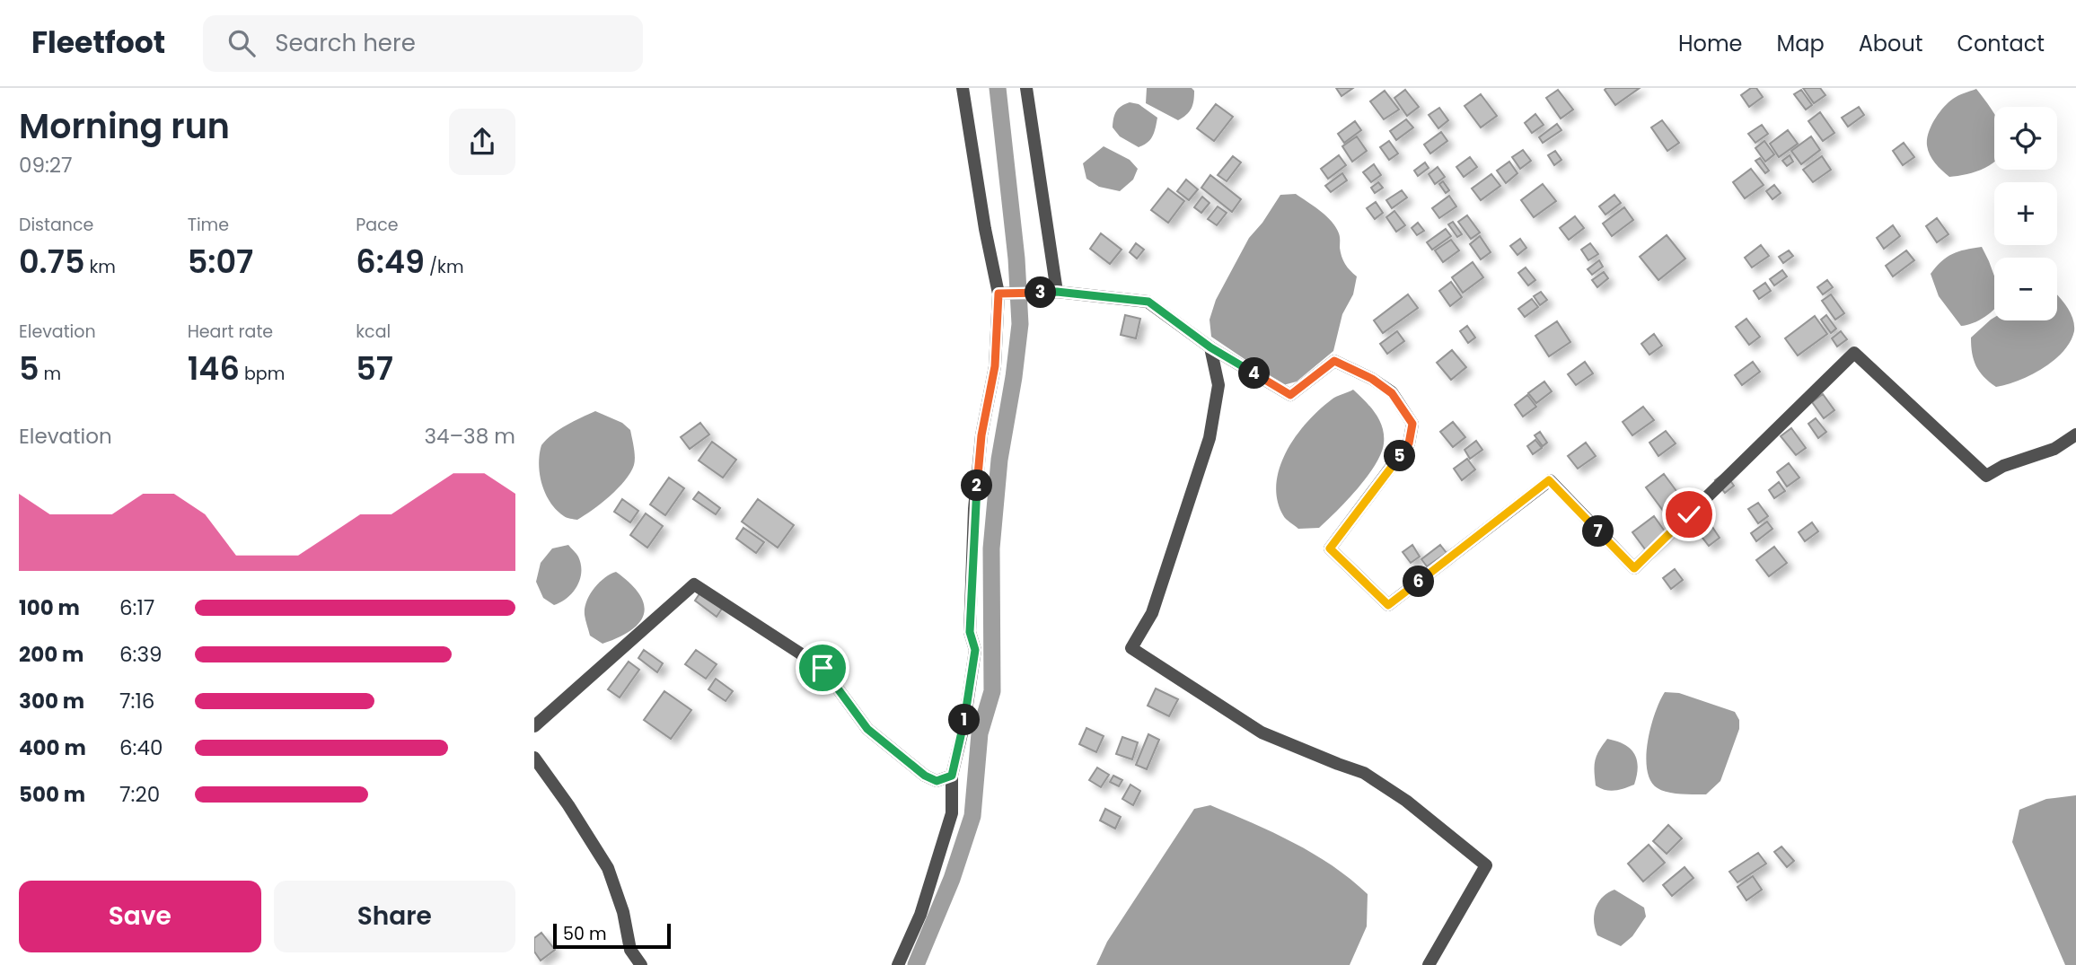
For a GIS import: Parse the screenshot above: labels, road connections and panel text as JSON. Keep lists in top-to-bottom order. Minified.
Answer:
{"scale_bar":"50 m","page":{"header":"Fleetfoot","search":"Search here","nav":["Home","Map","About","Contact"],"heading":["Morning run","09:27"],"map_buttons":["+","−"],"stats":[["Distance","0.75 km"],["Time","5:07"],["Pace","6:49 /km"],["Elevation","5 m"],["Heart rate","146 bpm"],["kcal","57"]],"pins":["3","4","5","2","7","6","1"],"chart":["Elevation","34–38 m"],"list":[{"name":"100 m","note":"6:17"},{"name":"200 m","note":"6:39"},{"name":"300 m","note":"7:16"},{"name":"400 m","note":"6:40"},{"name":"500 m","note":"7:20"}],"buttons":["Save","Share"],"scale":"50 m"}}
